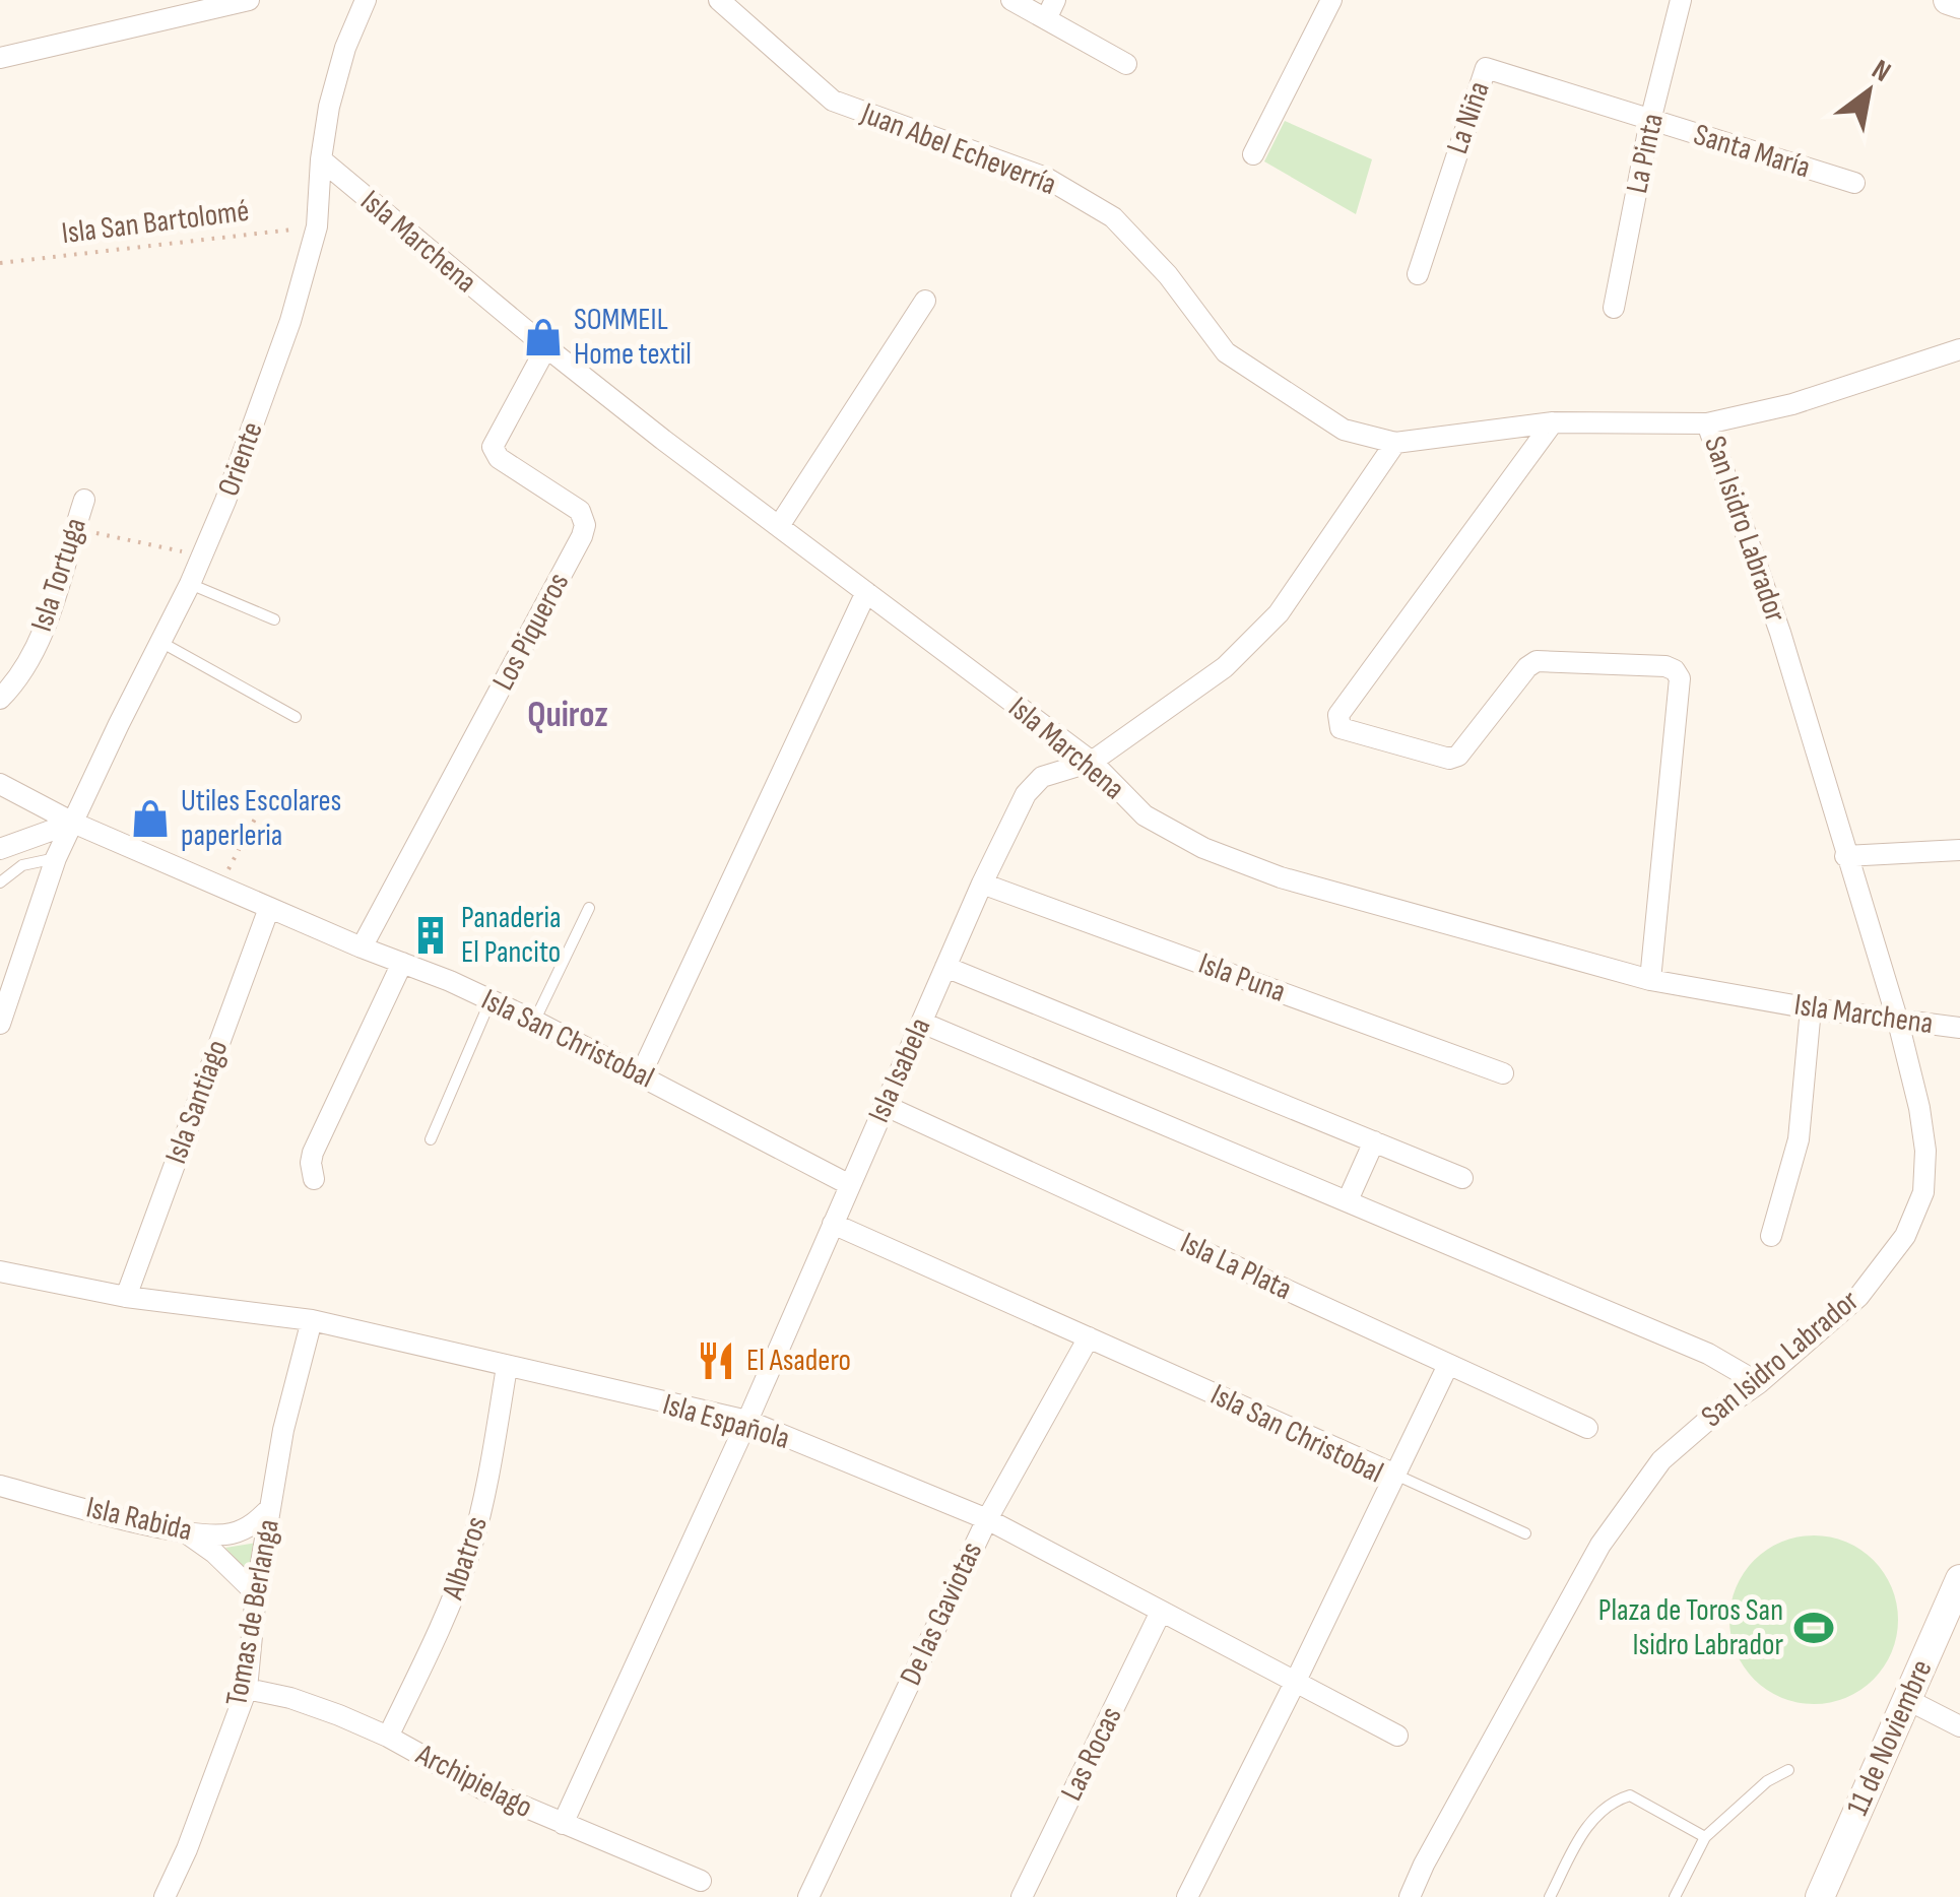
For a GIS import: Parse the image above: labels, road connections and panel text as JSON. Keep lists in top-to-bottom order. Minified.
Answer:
{"streets":{"street":["La Niña","Juan Abel Echeverría","Santa María","La Pinta","Isla Marchena","Oriente","San Isidro Labrador","Isla Tortuga","Los Piqueros","Isla Puna","Isla San Christobal","Isla Isabela","Isla Santiago","Isla La Plata","Isla Española","Isla Rabida","Albatros","Tomas de Berlanga","De las Gaviotas","11 de Noviembre","Las Rocas","Archipielago"],"path":["Isla San Bartolomé"]},"crossings":[["La Niña","Santa María"],["La Niña","La Pinta"],["Juan Abel Echeverría","San Isidro Labrador"],["Juan Abel Echeverría","Isla Isabela"],["Santa María","La Pinta"],["Isla San Bartolomé","Oriente"],["Isla Marchena","Oriente"],["Isla Marchena","San Isidro Labrador"],["Isla Marchena","Los Piqueros"],["Isla Marchena","Isla Isabela"],["Oriente","Isla San Christobal"],["Los Piqueros","Isla San Christobal"],["Isla Puna","Isla Isabela"],["Isla San Christobal","Isla Isabela"],["Isla San Christobal","Isla Santiago"],["Isla San Christobal","Isla Española"],["Isla San Christobal","De las Gaviotas"],["Isla Isabela","Isla La Plata"],["Isla Isabela","Isla Española"],["Isla Isabela","Archipielago"],["Isla Santiago","Isla Española"],["Isla Española","Albatros"],["Isla Española","Tomas de Berlanga"],["Isla Española","De las Gaviotas"],["Isla Española","Las Rocas"],["Isla Rabida","Tomas de Berlanga"],["Albatros","Archipielago"],["Tomas de Berlanga","Archipielago"]],"districts":["Quiroz"],"places":{"shop":["SOMMEIL Home textil","Utiles Escolares paperleria"],"building":["Panaderia El Pancito"],"restaurant":["El Asadero"],"sports":["Plaza de Toros San Isidro Labrador"]},"north":"top right"}
